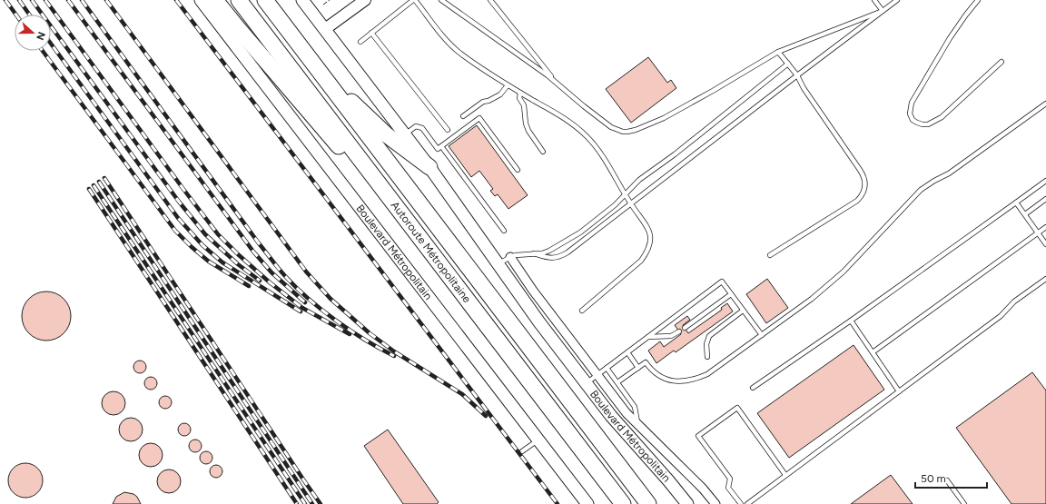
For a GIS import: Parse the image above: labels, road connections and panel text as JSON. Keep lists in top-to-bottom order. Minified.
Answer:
{"streets":{"highway":["Autoroute Métropolitaine"],"main road":["Boulevard Métropolitain"]},"scale_bar":"50 m","north":"right"}
